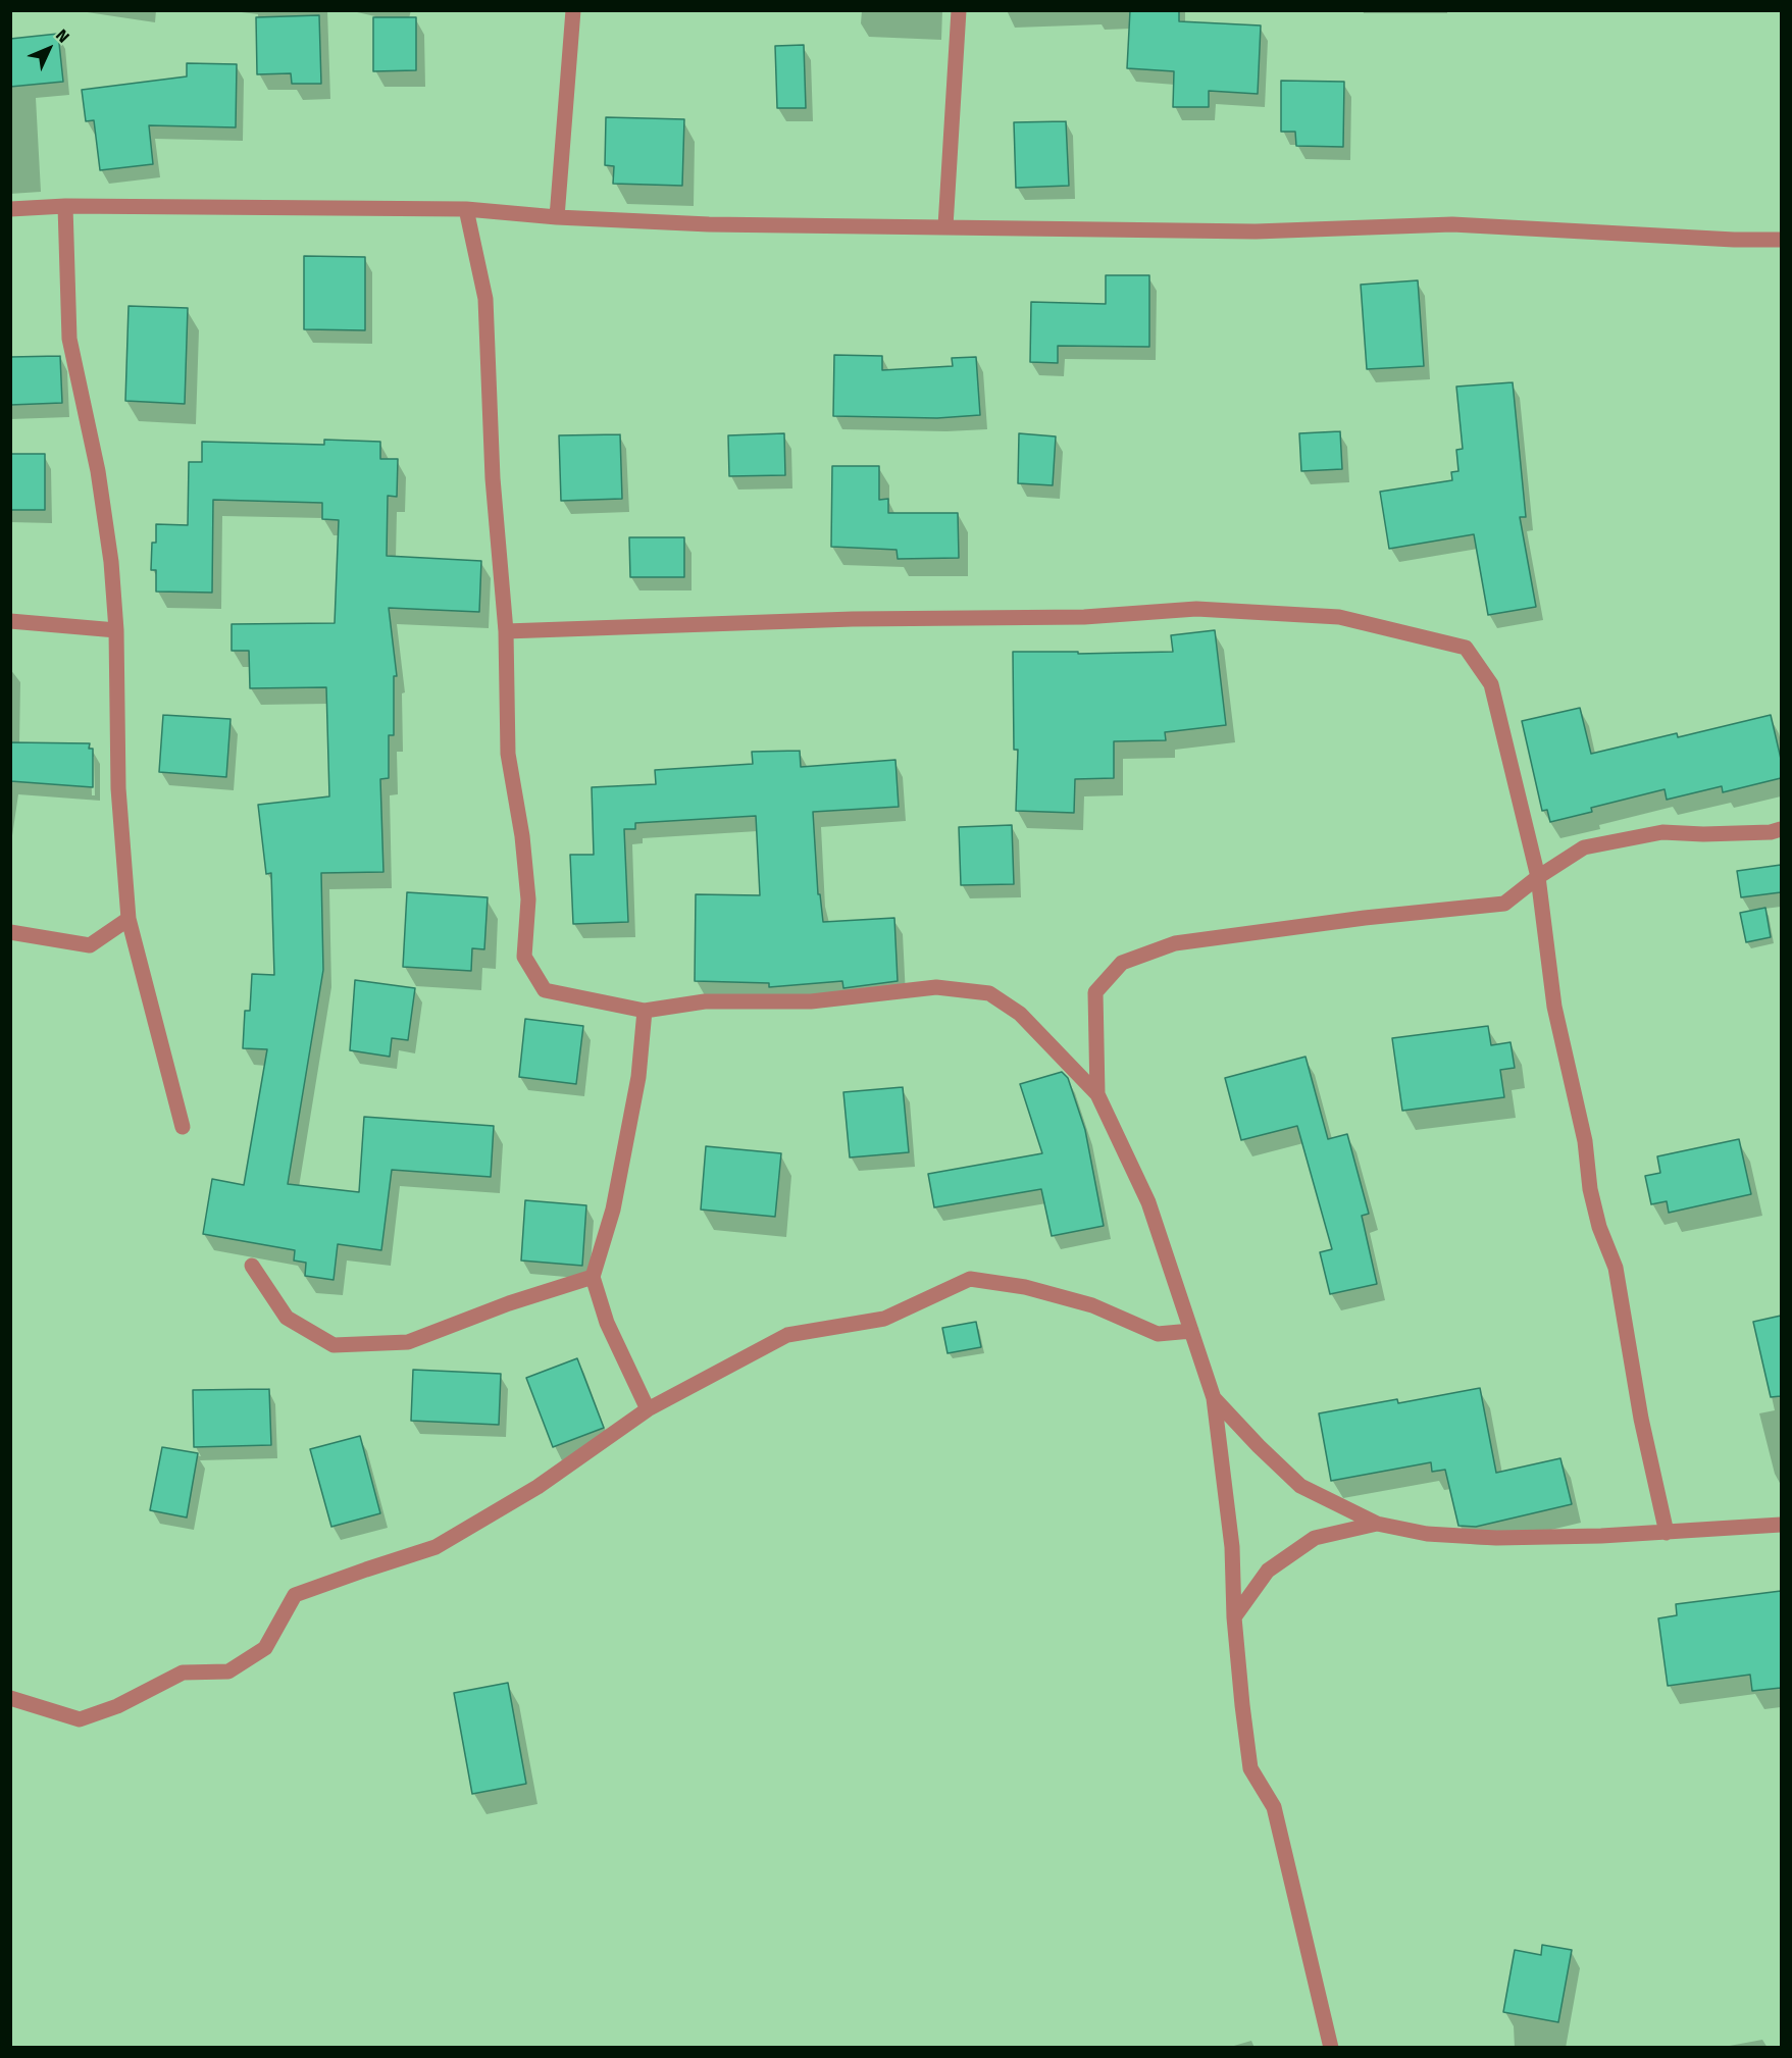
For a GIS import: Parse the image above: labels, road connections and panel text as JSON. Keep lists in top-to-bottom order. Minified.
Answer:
{"north":"top right"}
